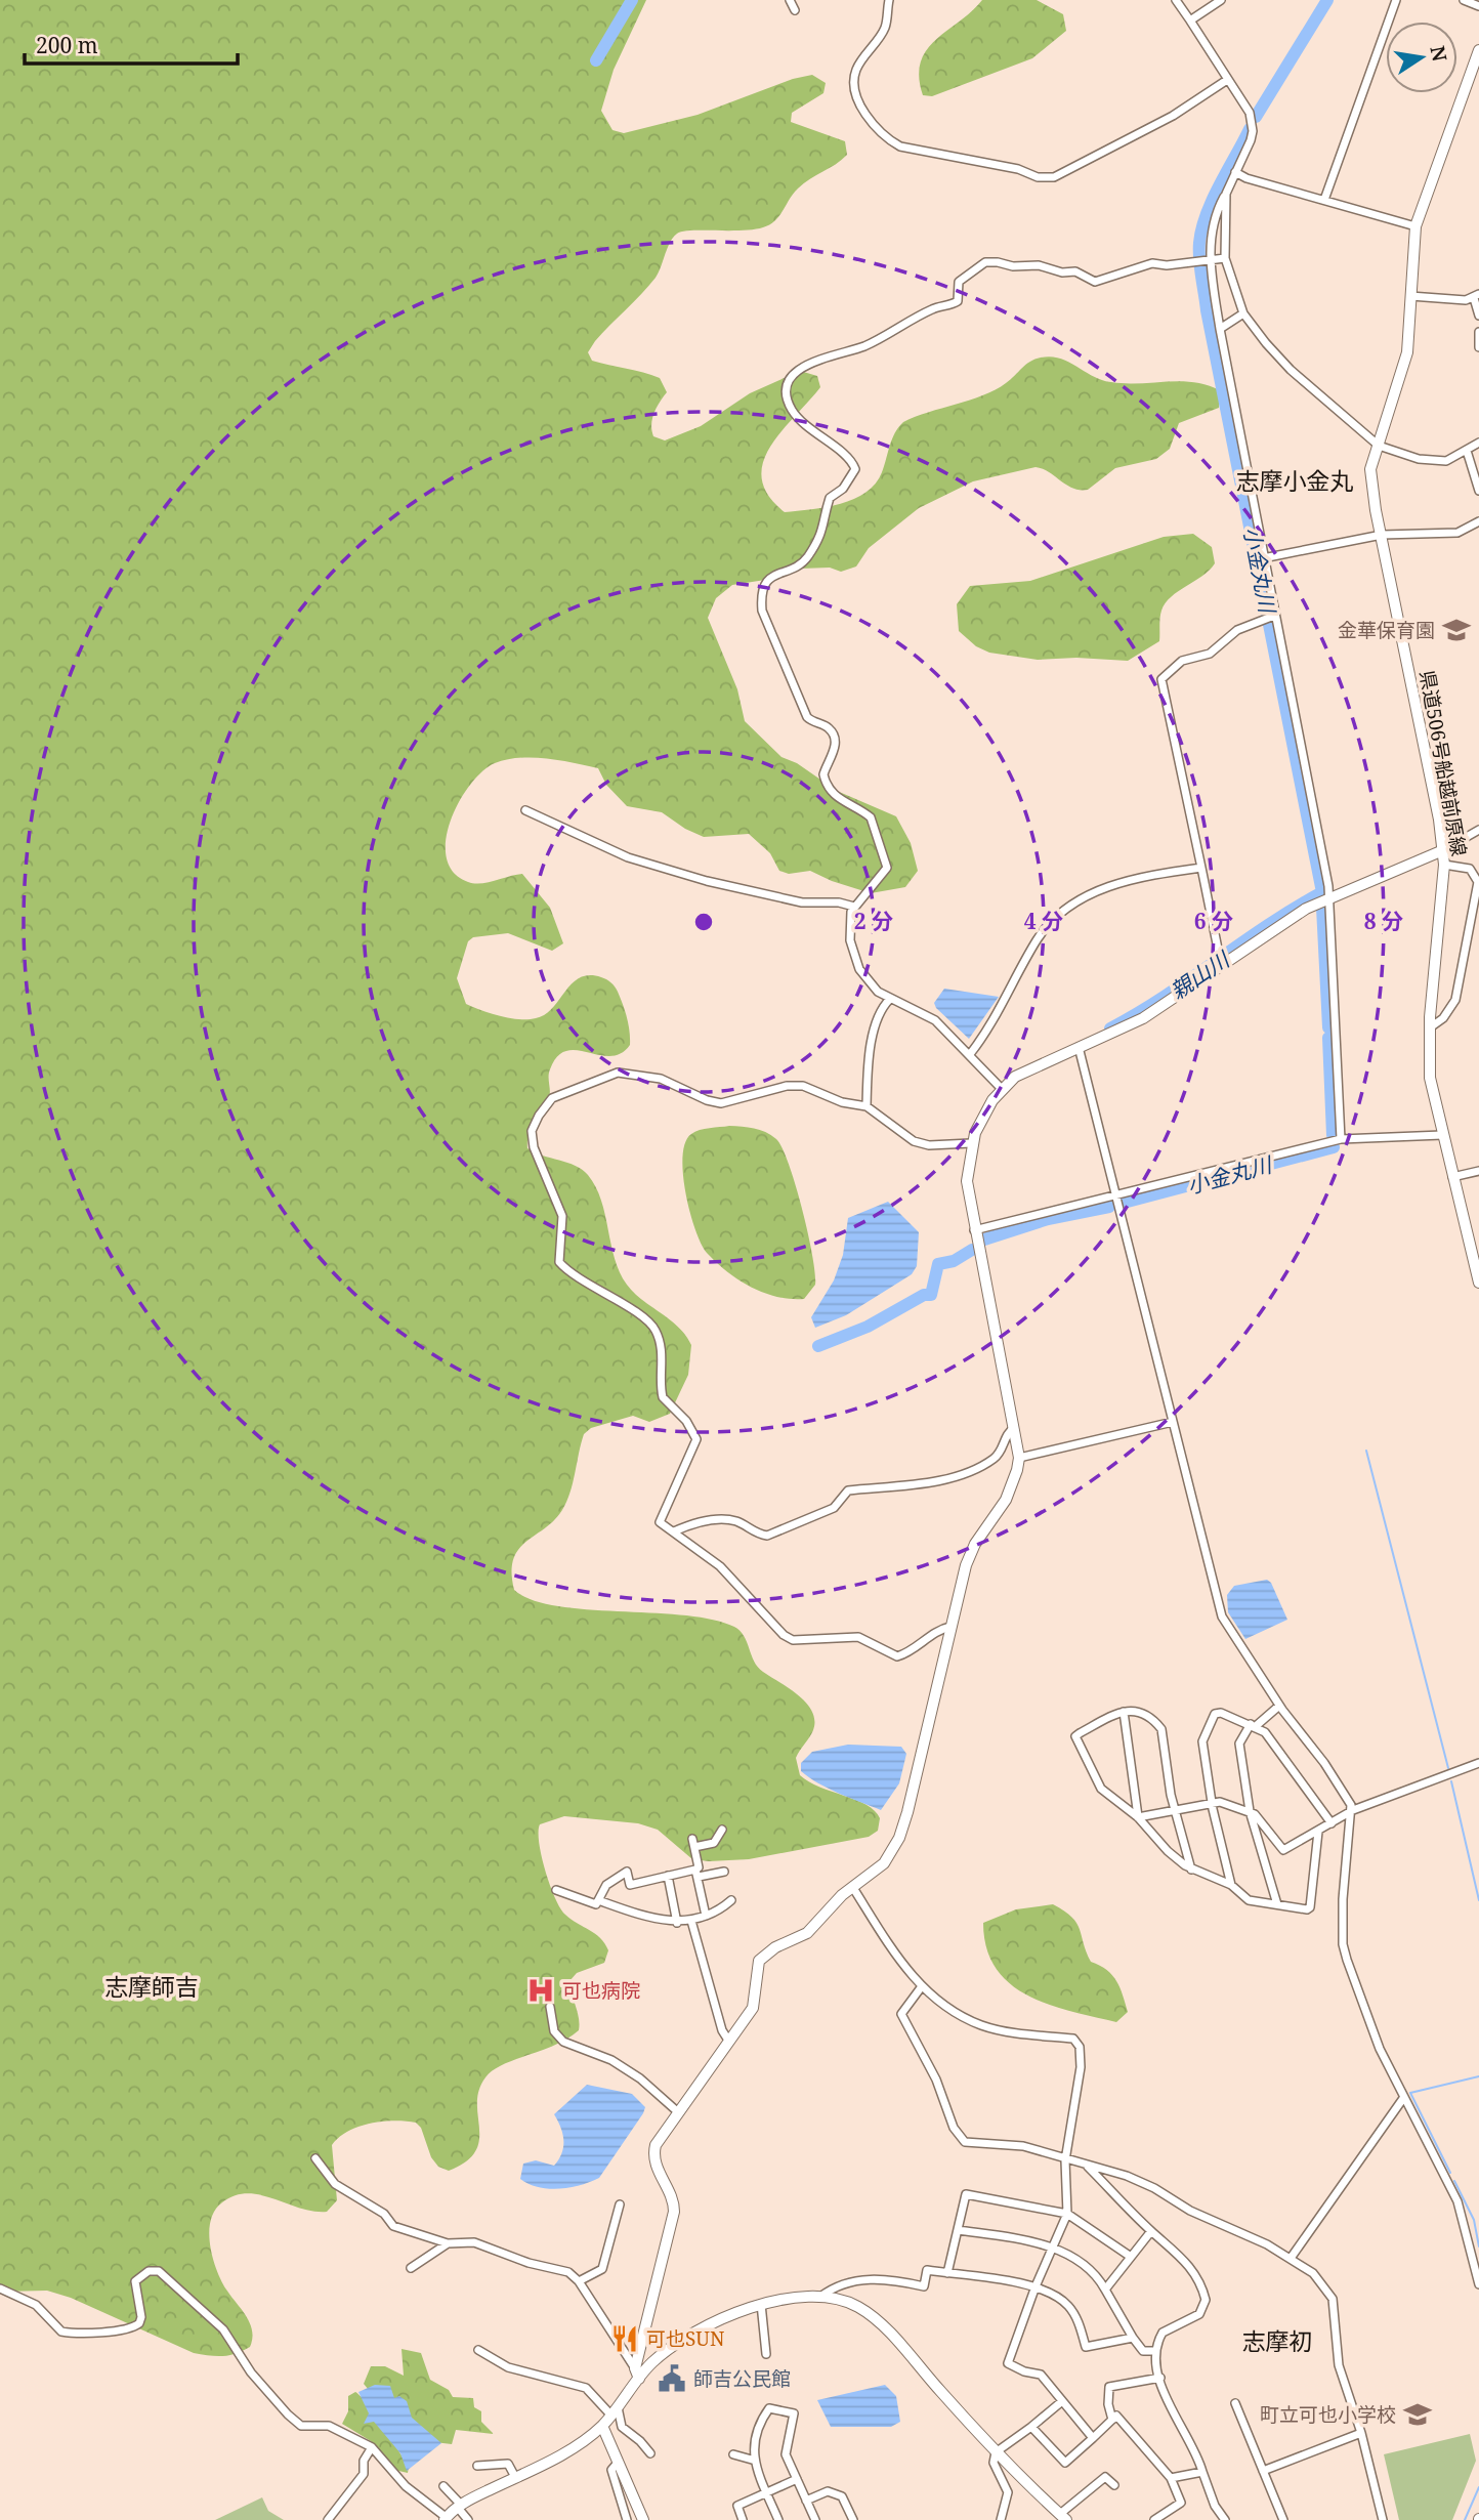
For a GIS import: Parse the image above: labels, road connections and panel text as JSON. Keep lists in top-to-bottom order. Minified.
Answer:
{"streets":{"street":["県道506号船越前原線"]},"districts":["志摩小金丸","志摩師吉","志摩初"],"water":["小金丸川","親山川"],"places":{"school or university":["金華保育園","町立可也小学校"],"hospital":["可也病院"],"restaurant":["可也SUN"],"public building":["師吉公民館"]},"scale_bar":"200 m","north":"right","rings":["2 分","4 分","6 分","8 分"]}
